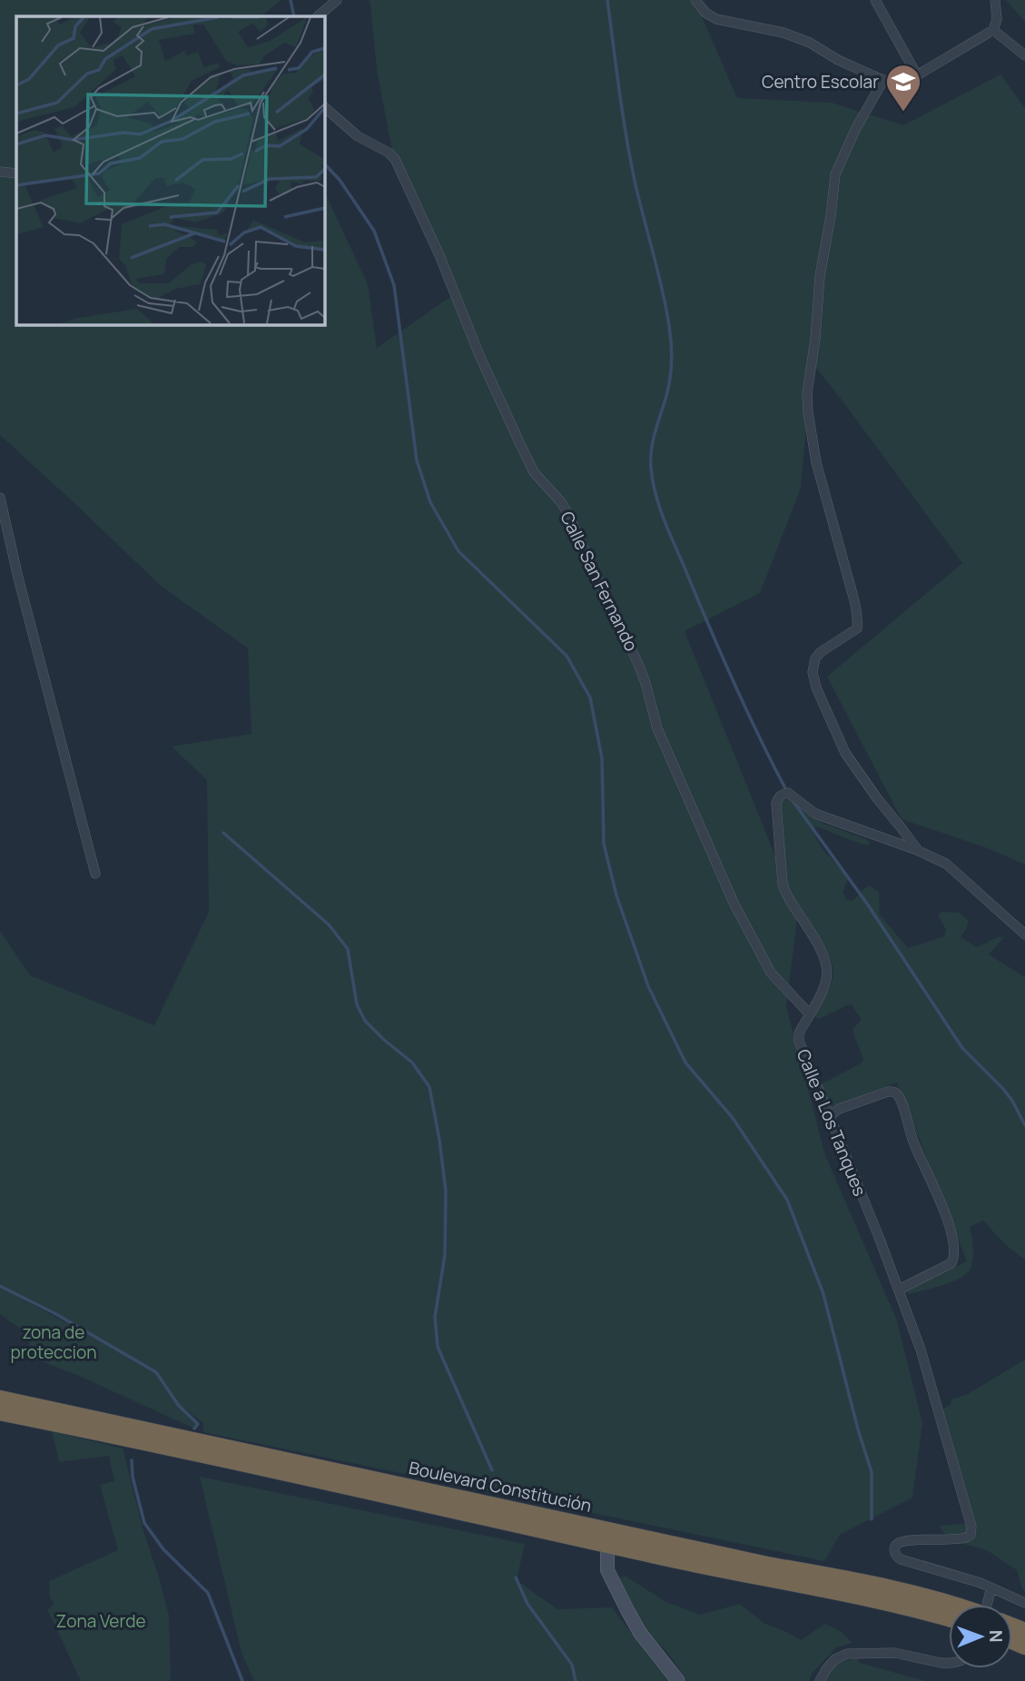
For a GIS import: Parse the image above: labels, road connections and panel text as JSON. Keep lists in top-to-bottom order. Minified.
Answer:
{"streets":{"highway":["Boulevard Constitución"],"street":["Calle San Fernando","Calle a Los Tanques"]},"crossings":[["Calle San Fernando","Calle a Los Tanques"]],"parks":["zona de proteccion","Zona Verde"],"places":{"school or university":["Centro Escolar"]},"north":"right"}
